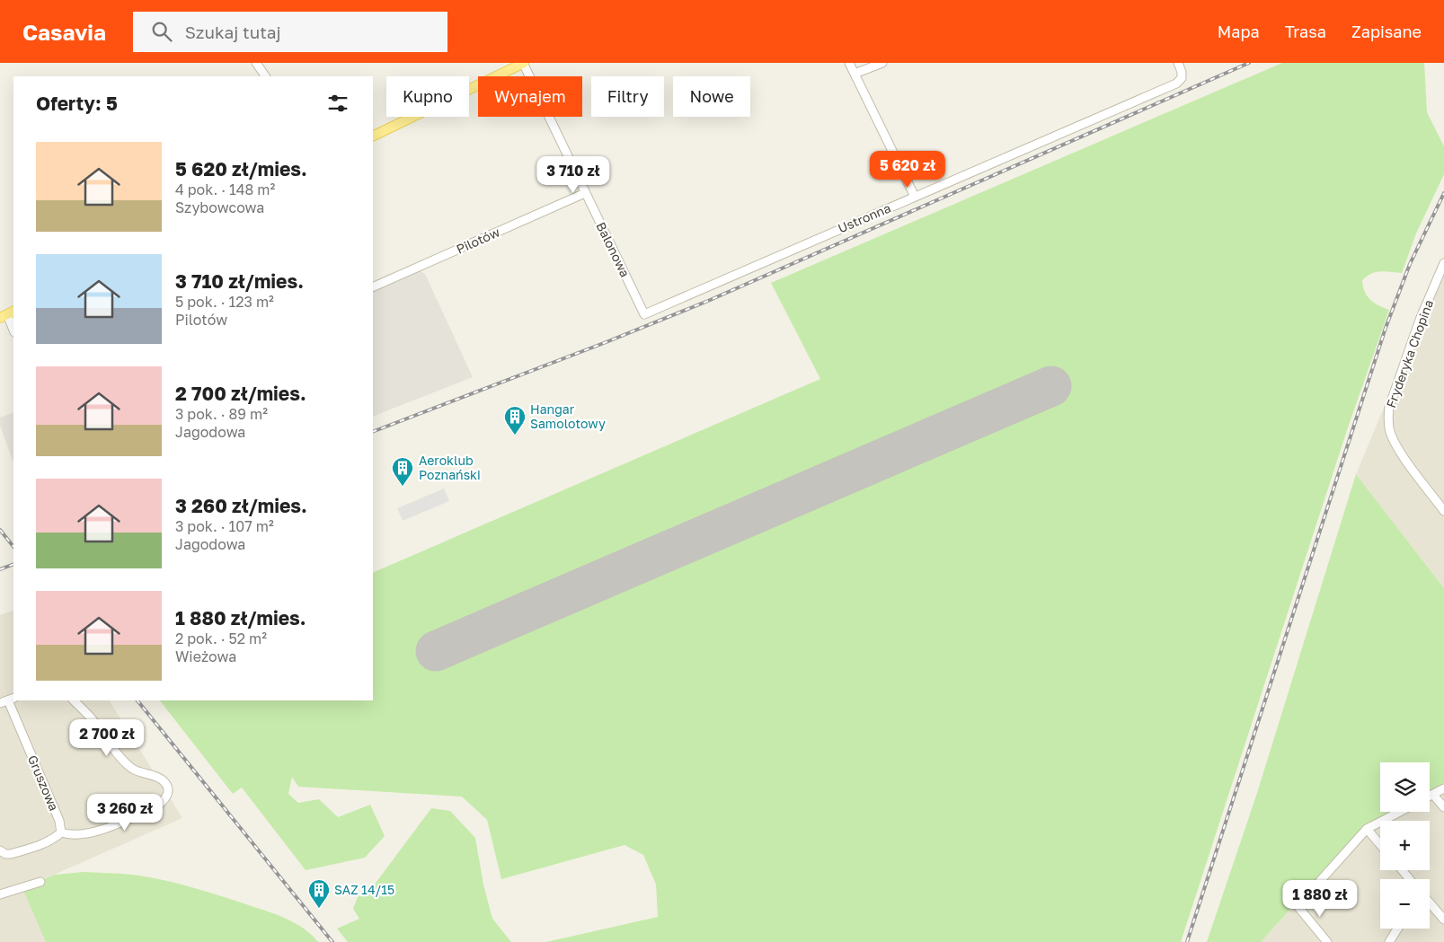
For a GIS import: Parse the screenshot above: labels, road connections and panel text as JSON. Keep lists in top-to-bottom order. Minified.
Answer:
{"streets":{"street":["Ustronna","Pilotów","Balonowa","Fryderyka Chopina","Gruszowa"]},"crossings":[["Ustronna","Balonowa"],["Pilotów","Balonowa"]],"places":{"building":["Hangar Samolotowy","Aeroklub Poznański","SAZ 14/15"]},"page":{"header":"Casavia","search":"Szukaj tutaj","nav":["Mapa","Trasa","Zapisane"],"chip":["Kupno","Wynajem","Filtry","Nowe"],"heading":"Oferty: 5","list":[{"name":"5 620 zł/mies.","note":"4 pok. · 148 m² · Szybowcowa"},{"name":"3 710 zł/mies.","note":"5 pok. · 123 m² · Pilotów"},{"name":"2 700 zł/mies.","note":"3 pok. · 89 m² · Jagodowa"},{"name":"3 260 zł/mies.","note":"3 pok. · 107 m² · Jagodowa"},{"name":"1 880 zł/mies.","note":"2 pok. · 52 m² · Wieżowa"}],"price":["5 620 zł","3 710 zł","2 700 zł","3 260 zł","1 880 zł"],"map_buttons":["+","−"]}}
